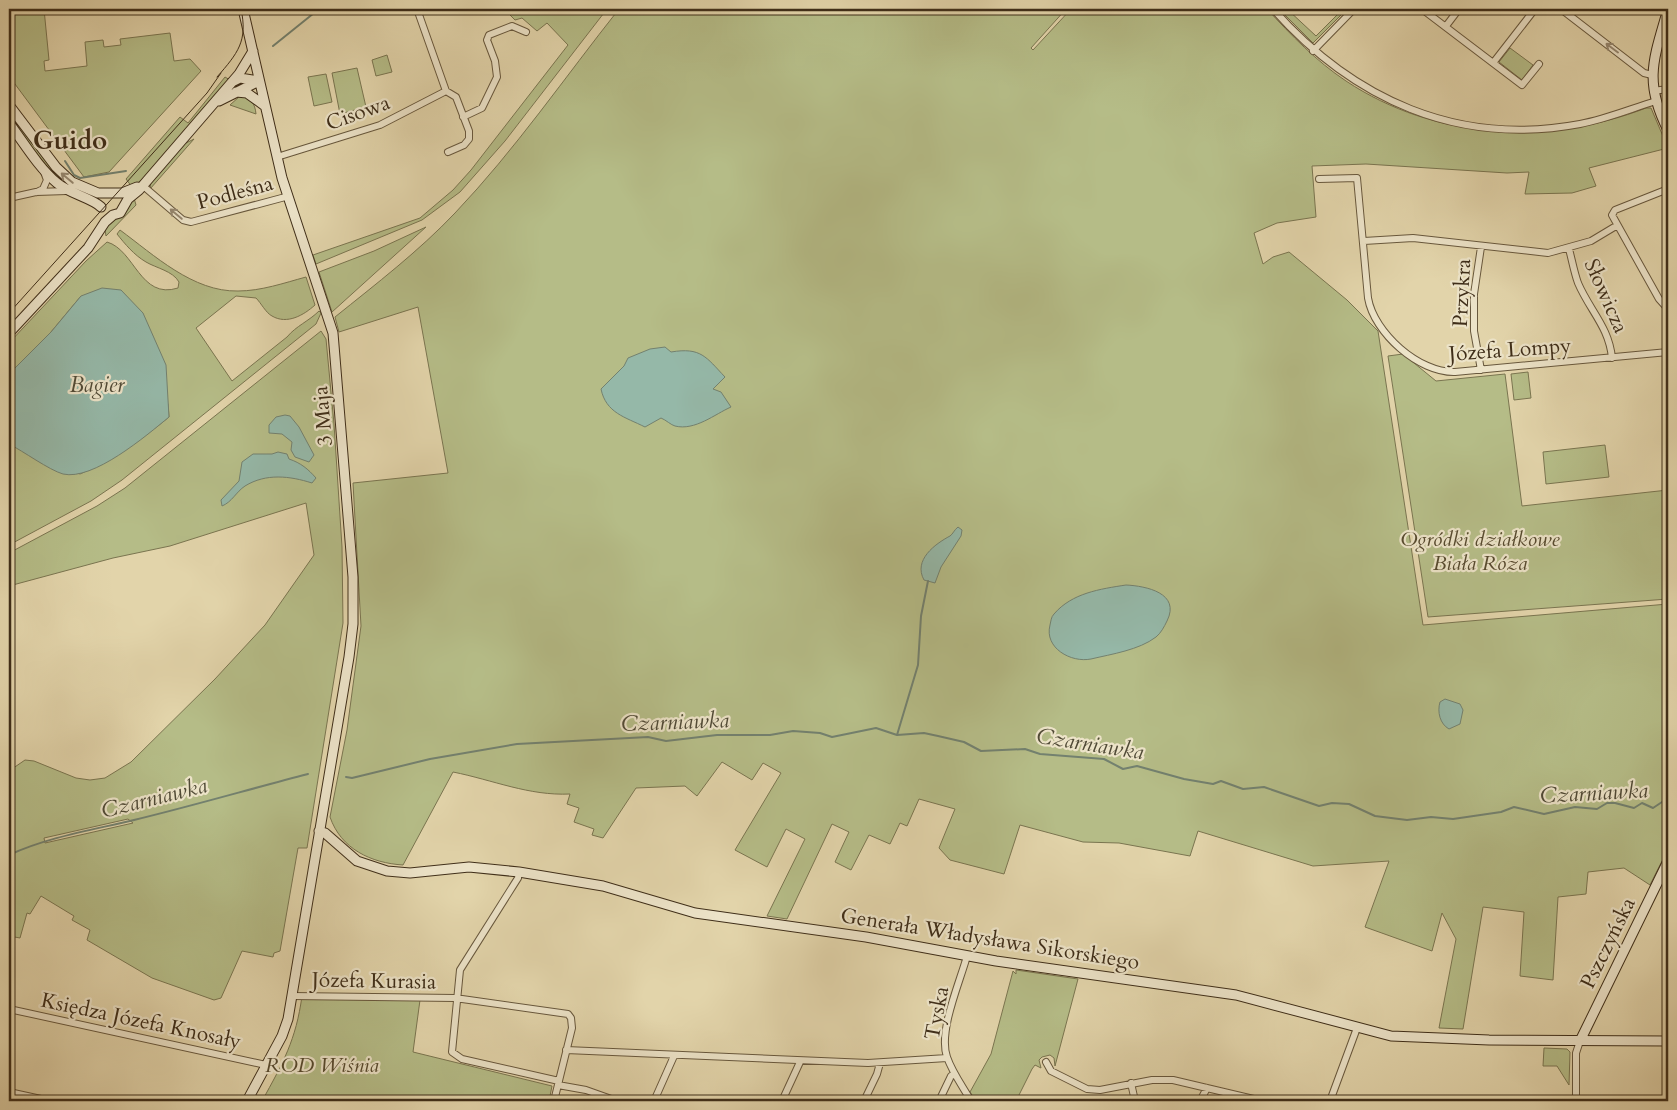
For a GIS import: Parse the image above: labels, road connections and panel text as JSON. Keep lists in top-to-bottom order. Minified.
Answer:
{"streets":{"main road":["3 Maja","Generała Władysława Sikorskiego","Pszczyńska"],"street":["Cisowa","Podleśna","Przykra","Słowicza","Józefa Lompy","Józefa Kurasia","Tyska","Księdza Józefa Knosały"]},"crossings":[["Cisowa","3 Maja"],["Podleśna","3 Maja"],["Przykra","Józefa Lompy"],["Słowicza","Józefa Lompy"],["3 Maja","Generała Władysława Sikorskiego"],["3 Maja","Józefa Kurasia"],["3 Maja","Księdza Józefa Knosały"],["Generała Władysława Sikorskiego","Pszczyńska"],["Generała Władysława Sikorskiego","Tyska"]],"one_way":["Podleśna"],"districts":["Guido"],"water":["Bagier","Czarniawka"],"parks":["Ogródki działkowe Biała Róza","ROD Wiśnia"]}
